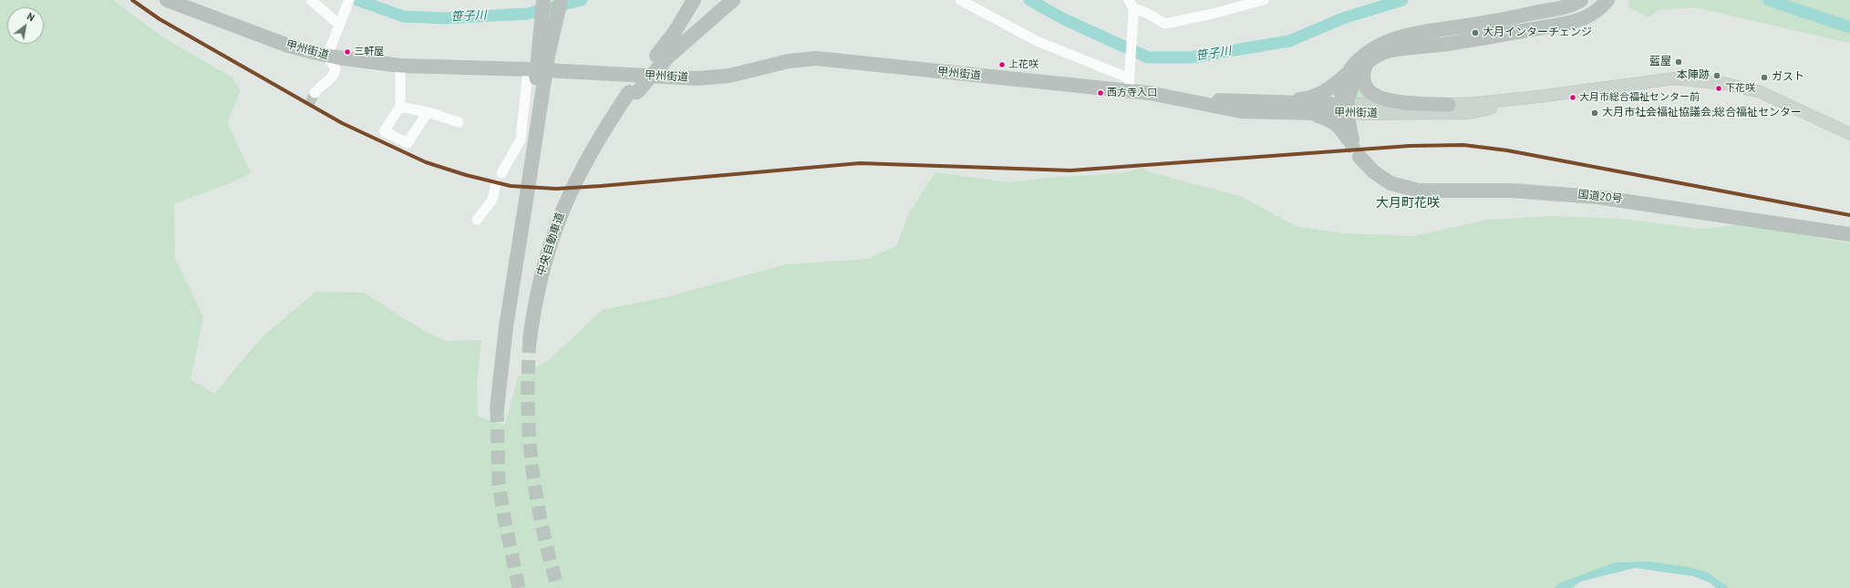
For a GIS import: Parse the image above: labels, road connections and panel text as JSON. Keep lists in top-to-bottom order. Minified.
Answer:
{"streets":{"highway":["甲州街道","国道20号","中央自動車道"]},"districts":["大月町花咲"],"water":["笹子川"],"places":["大月インターチェンジ","三軒屋","藍屋","上花咲","本陣跡","ガスト","下花咲","西方寺入口","大月市総合福祉センター前","大月市社会福祉協議会;総合福祉センター"],"north":"top right"}
